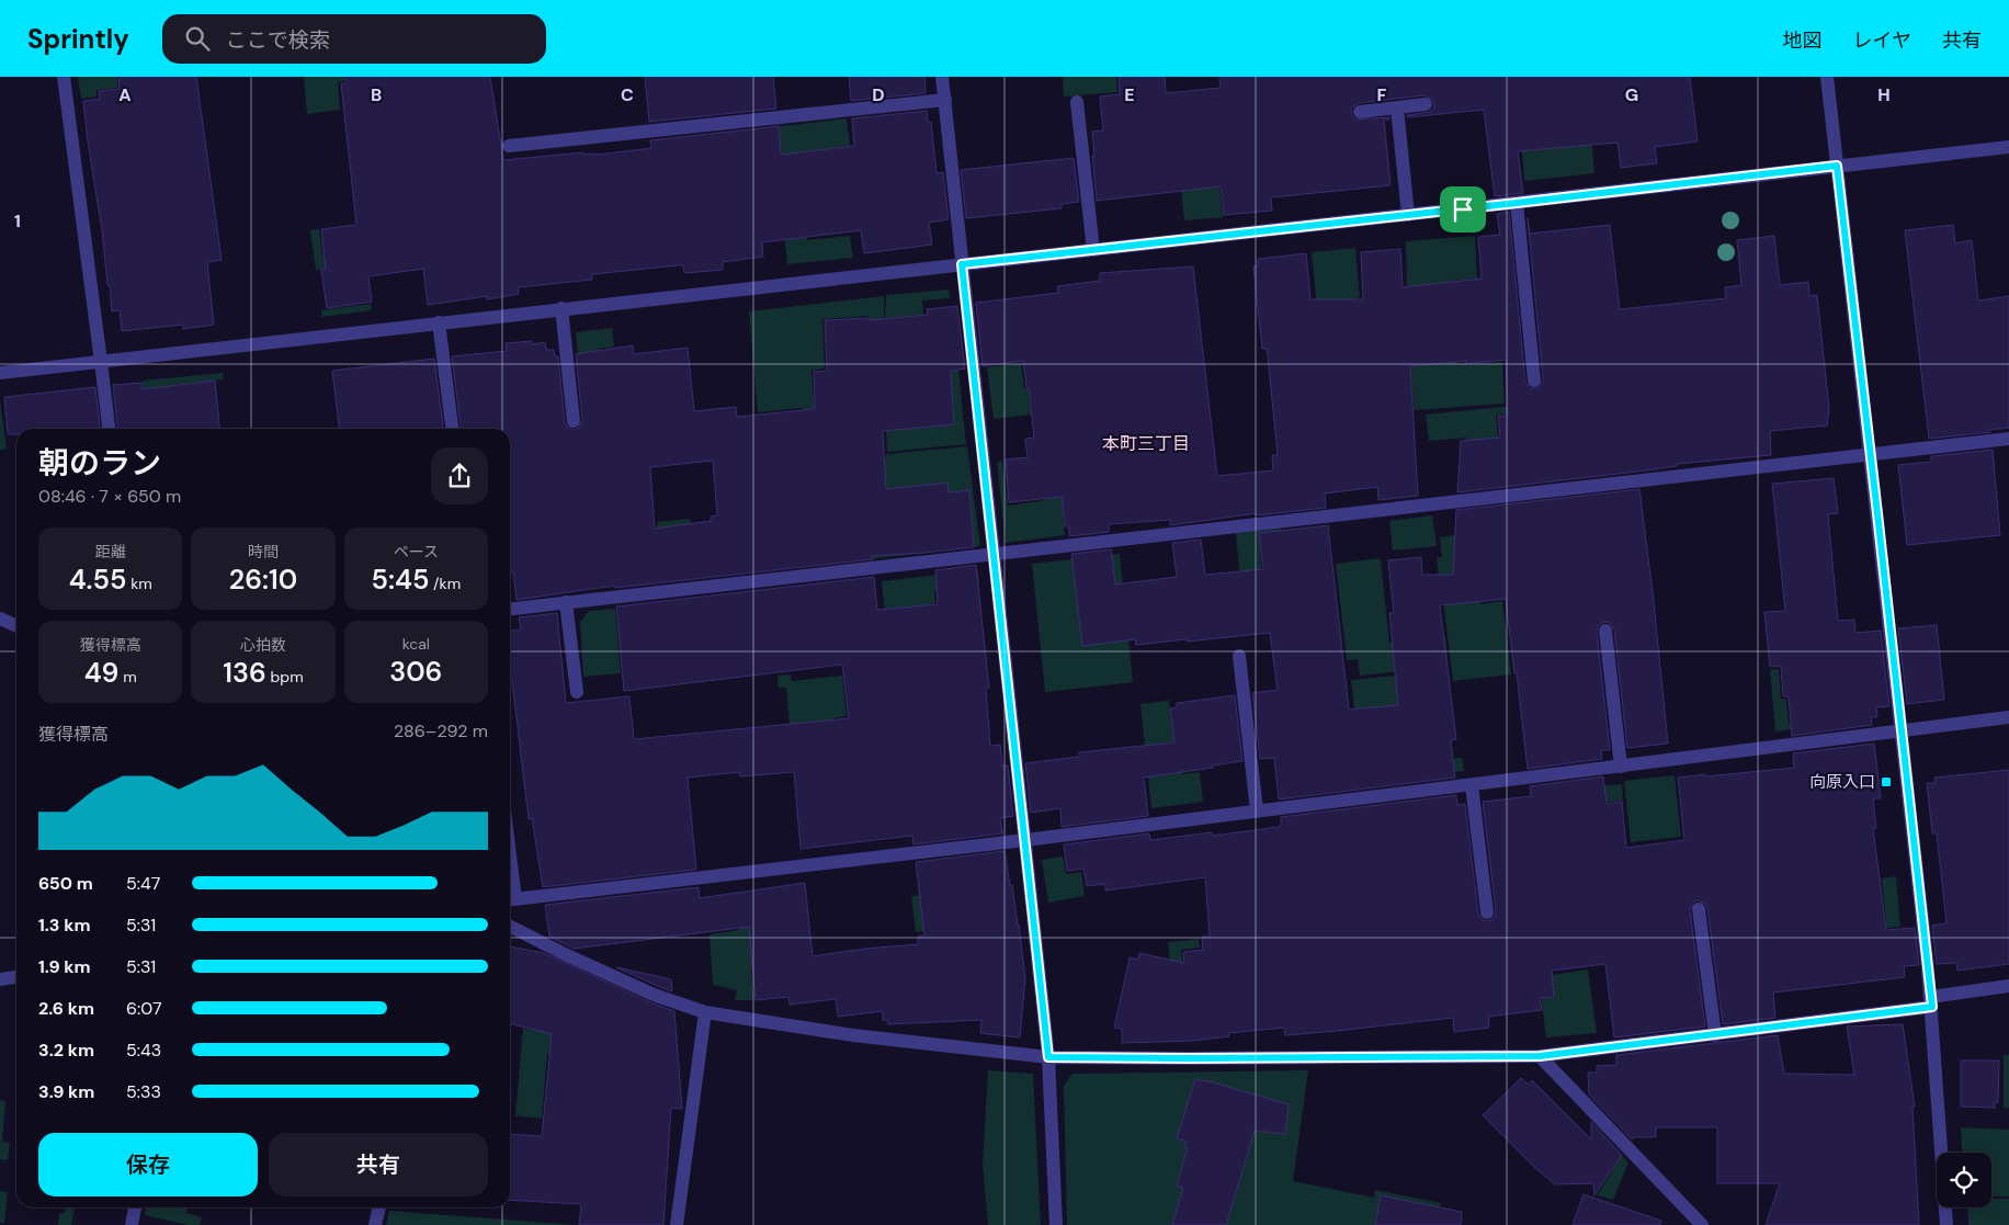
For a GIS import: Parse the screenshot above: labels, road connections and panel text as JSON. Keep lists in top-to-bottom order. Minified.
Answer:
{"districts":["本町三丁目"],"places":{"transit":["向原入口"]},"page":{"header":"Sprintly","search":"ここで検索","nav":["地図","レイヤ","共有"],"heading":["朝のラン","08:46 · 7 × 650 m"],"stats":[["距離","4.55 km"],["時間","26:10"],["ペース","5:45 /km"],["獲得標高","49 m"],["心拍数","136 bpm"],["kcal","306"]],"chart":["獲得標高","286–292 m"],"list":[{"name":"650 m","note":"5:47"},{"name":"1.3 km","note":"5:31"},{"name":"1.9 km","note":"5:31"},{"name":"2.6 km","note":"6:07"},{"name":"3.2 km","note":"5:43"},{"name":"3.9 km","note":"5:33"}],"buttons":["保存","共有"]},"grid":{"columns":["A","B","C","D","E","F","G","H"],"rows":["1"]}}
